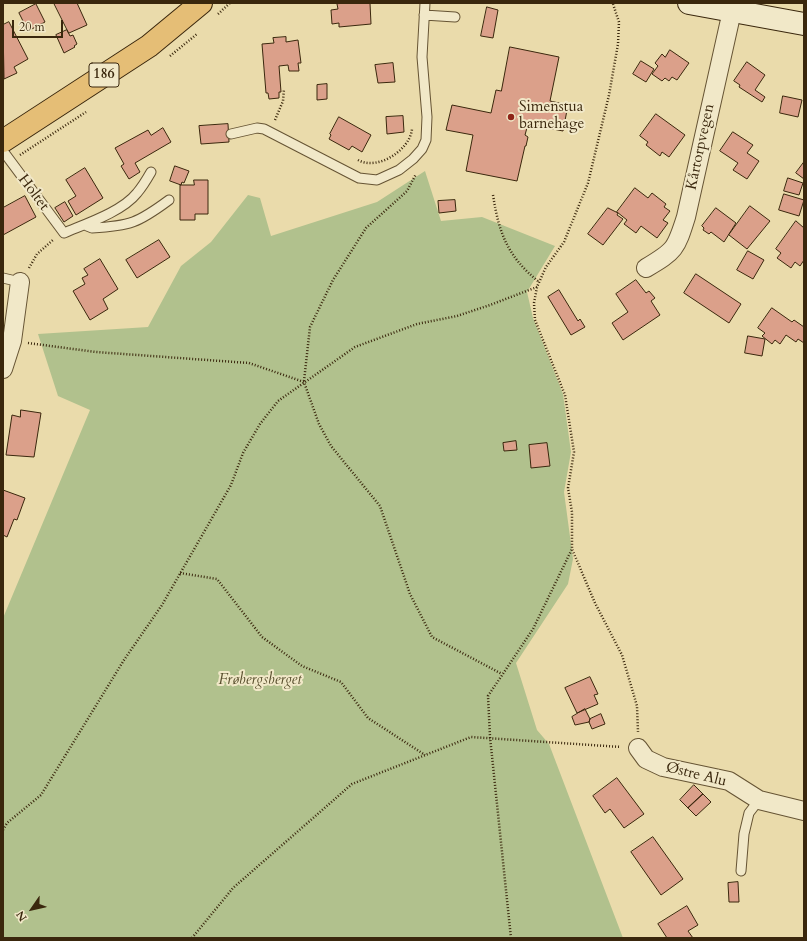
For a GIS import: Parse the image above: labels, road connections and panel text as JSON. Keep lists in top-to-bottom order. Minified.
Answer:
{"streets":{"main road":["186"],"street":["Kårtorpvegen","Østre Alu"],"lane":["Holtet"]},"parks":["Frøbergsberget"],"places":["Simenstua barnehage"],"scale_bar":"20 m","north":"bottom left"}
